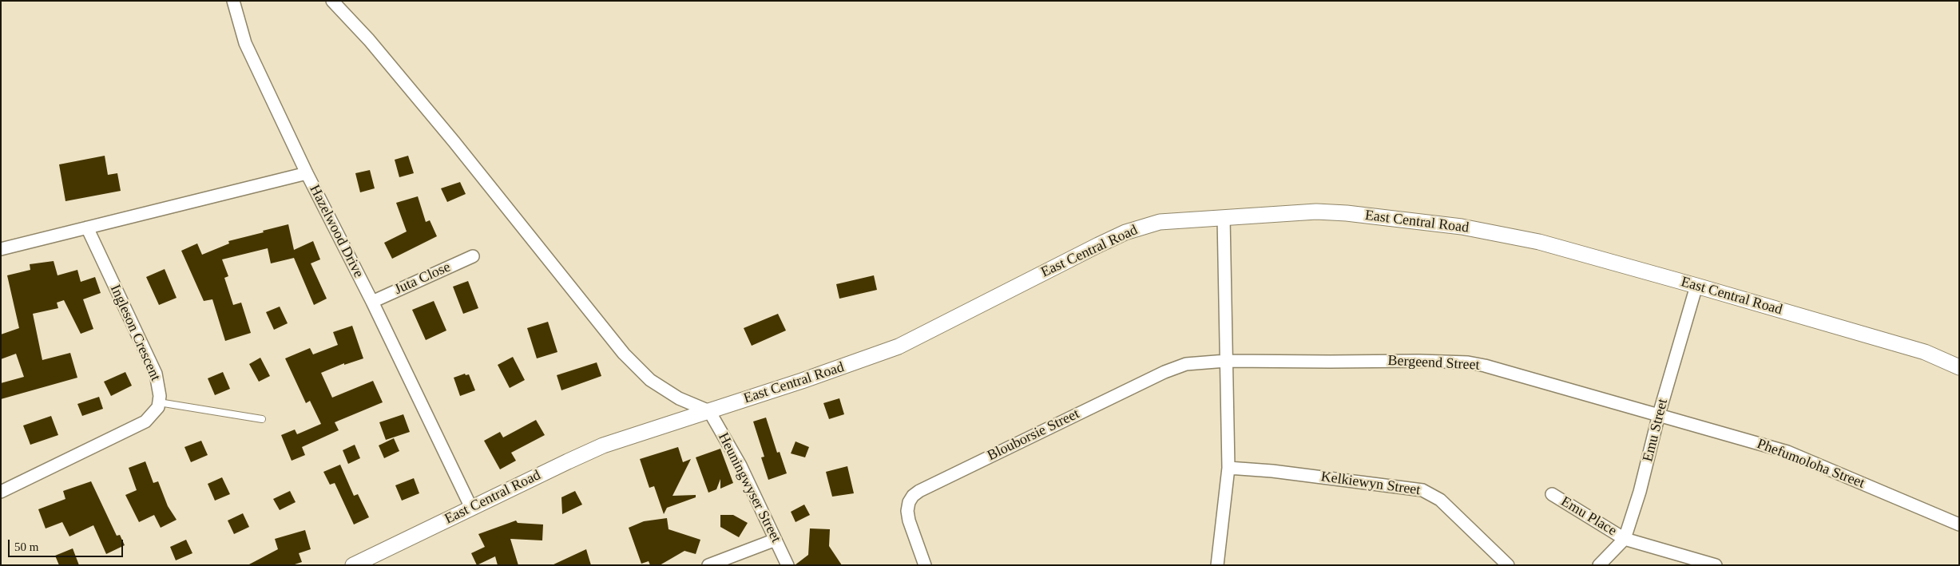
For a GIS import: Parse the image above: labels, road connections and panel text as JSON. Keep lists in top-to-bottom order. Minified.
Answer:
{"streets":{"street":["East Central Road","Hazelwood Drive","Juta Close","Ingleson Crescent","Bergeend Street","Emu Street","Blouborsie Street","Phefumoloha Street","Kelkiewyn Street","Heuningwyser Street","Emu Place"]},"crossings":[["East Central Road","Hazelwood Drive"],["East Central Road","Emu Street"],["East Central Road","Heuningwyser Street"],["Hazelwood Drive","Juta Close"],["Hazelwood Drive","Ingleson Crescent"],["Bergeend Street","Emu Street"],["Bergeend Street","Blouborsie Street"],["Bergeend Street","Phefumoloha Street"],["Emu Street","Phefumoloha Street"],["Emu Street","Emu Place"]],"scale_bar":"50 m"}
